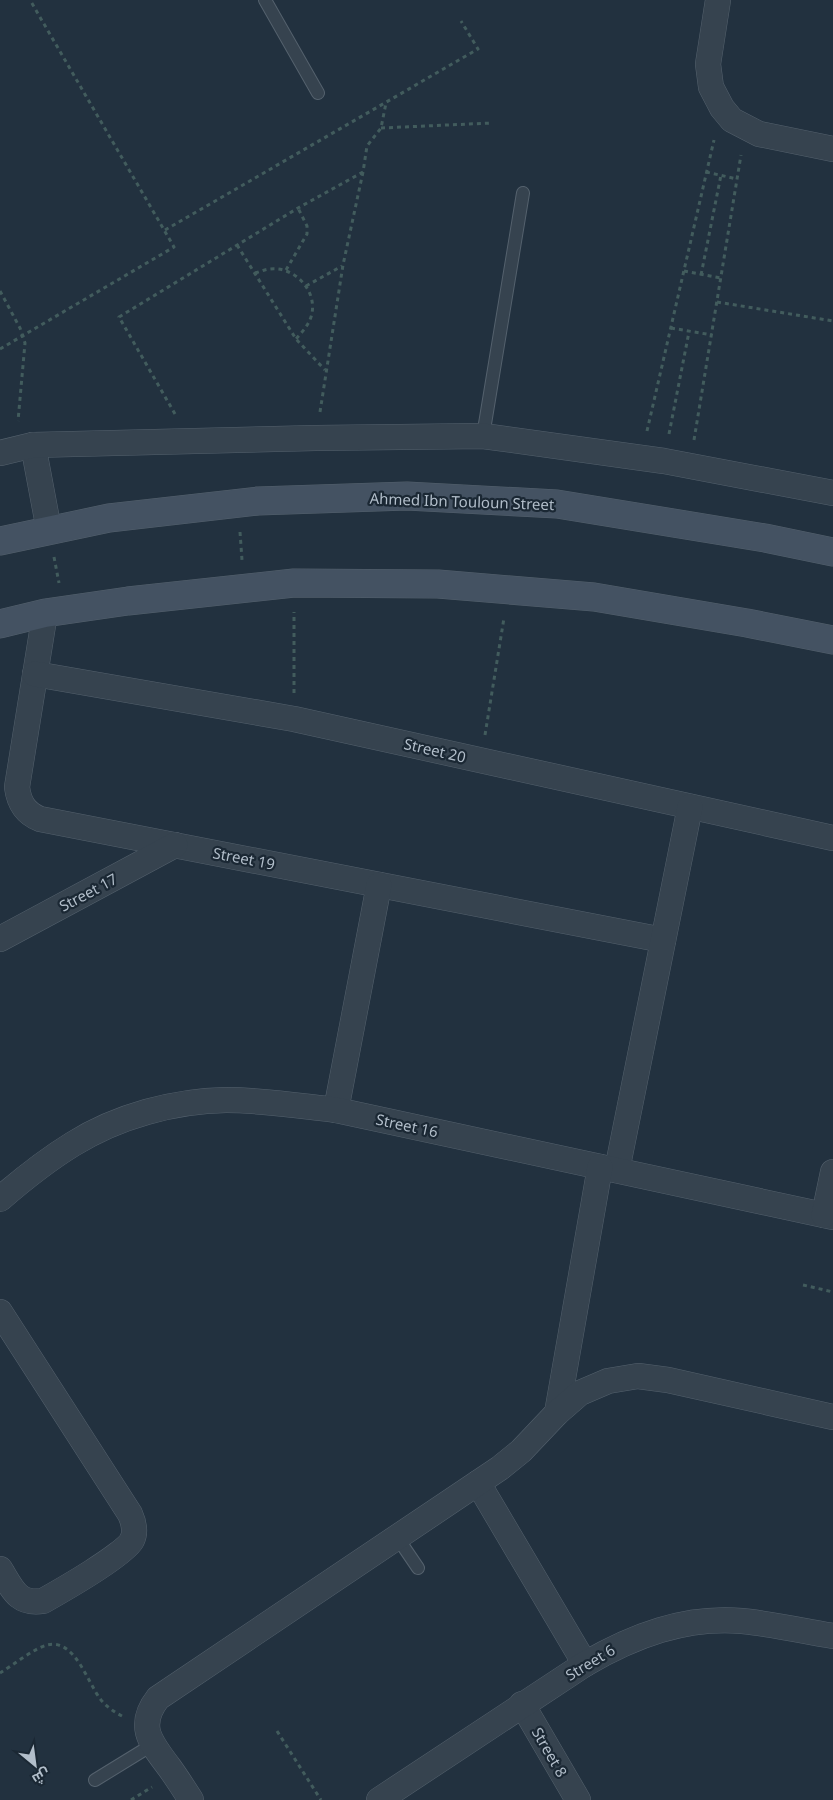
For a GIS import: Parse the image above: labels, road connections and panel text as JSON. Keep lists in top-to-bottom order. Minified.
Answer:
{"streets":{"street":["Ahmed Ibn Touloun Street","Street 20","Street 19","Street 17","Street 16","Street 6","Street 8"]},"crossings":[["Street 20","Street 19"],["Street 19","Street 17"],["Street 6","Street 8"]],"north":"bottom right"}
